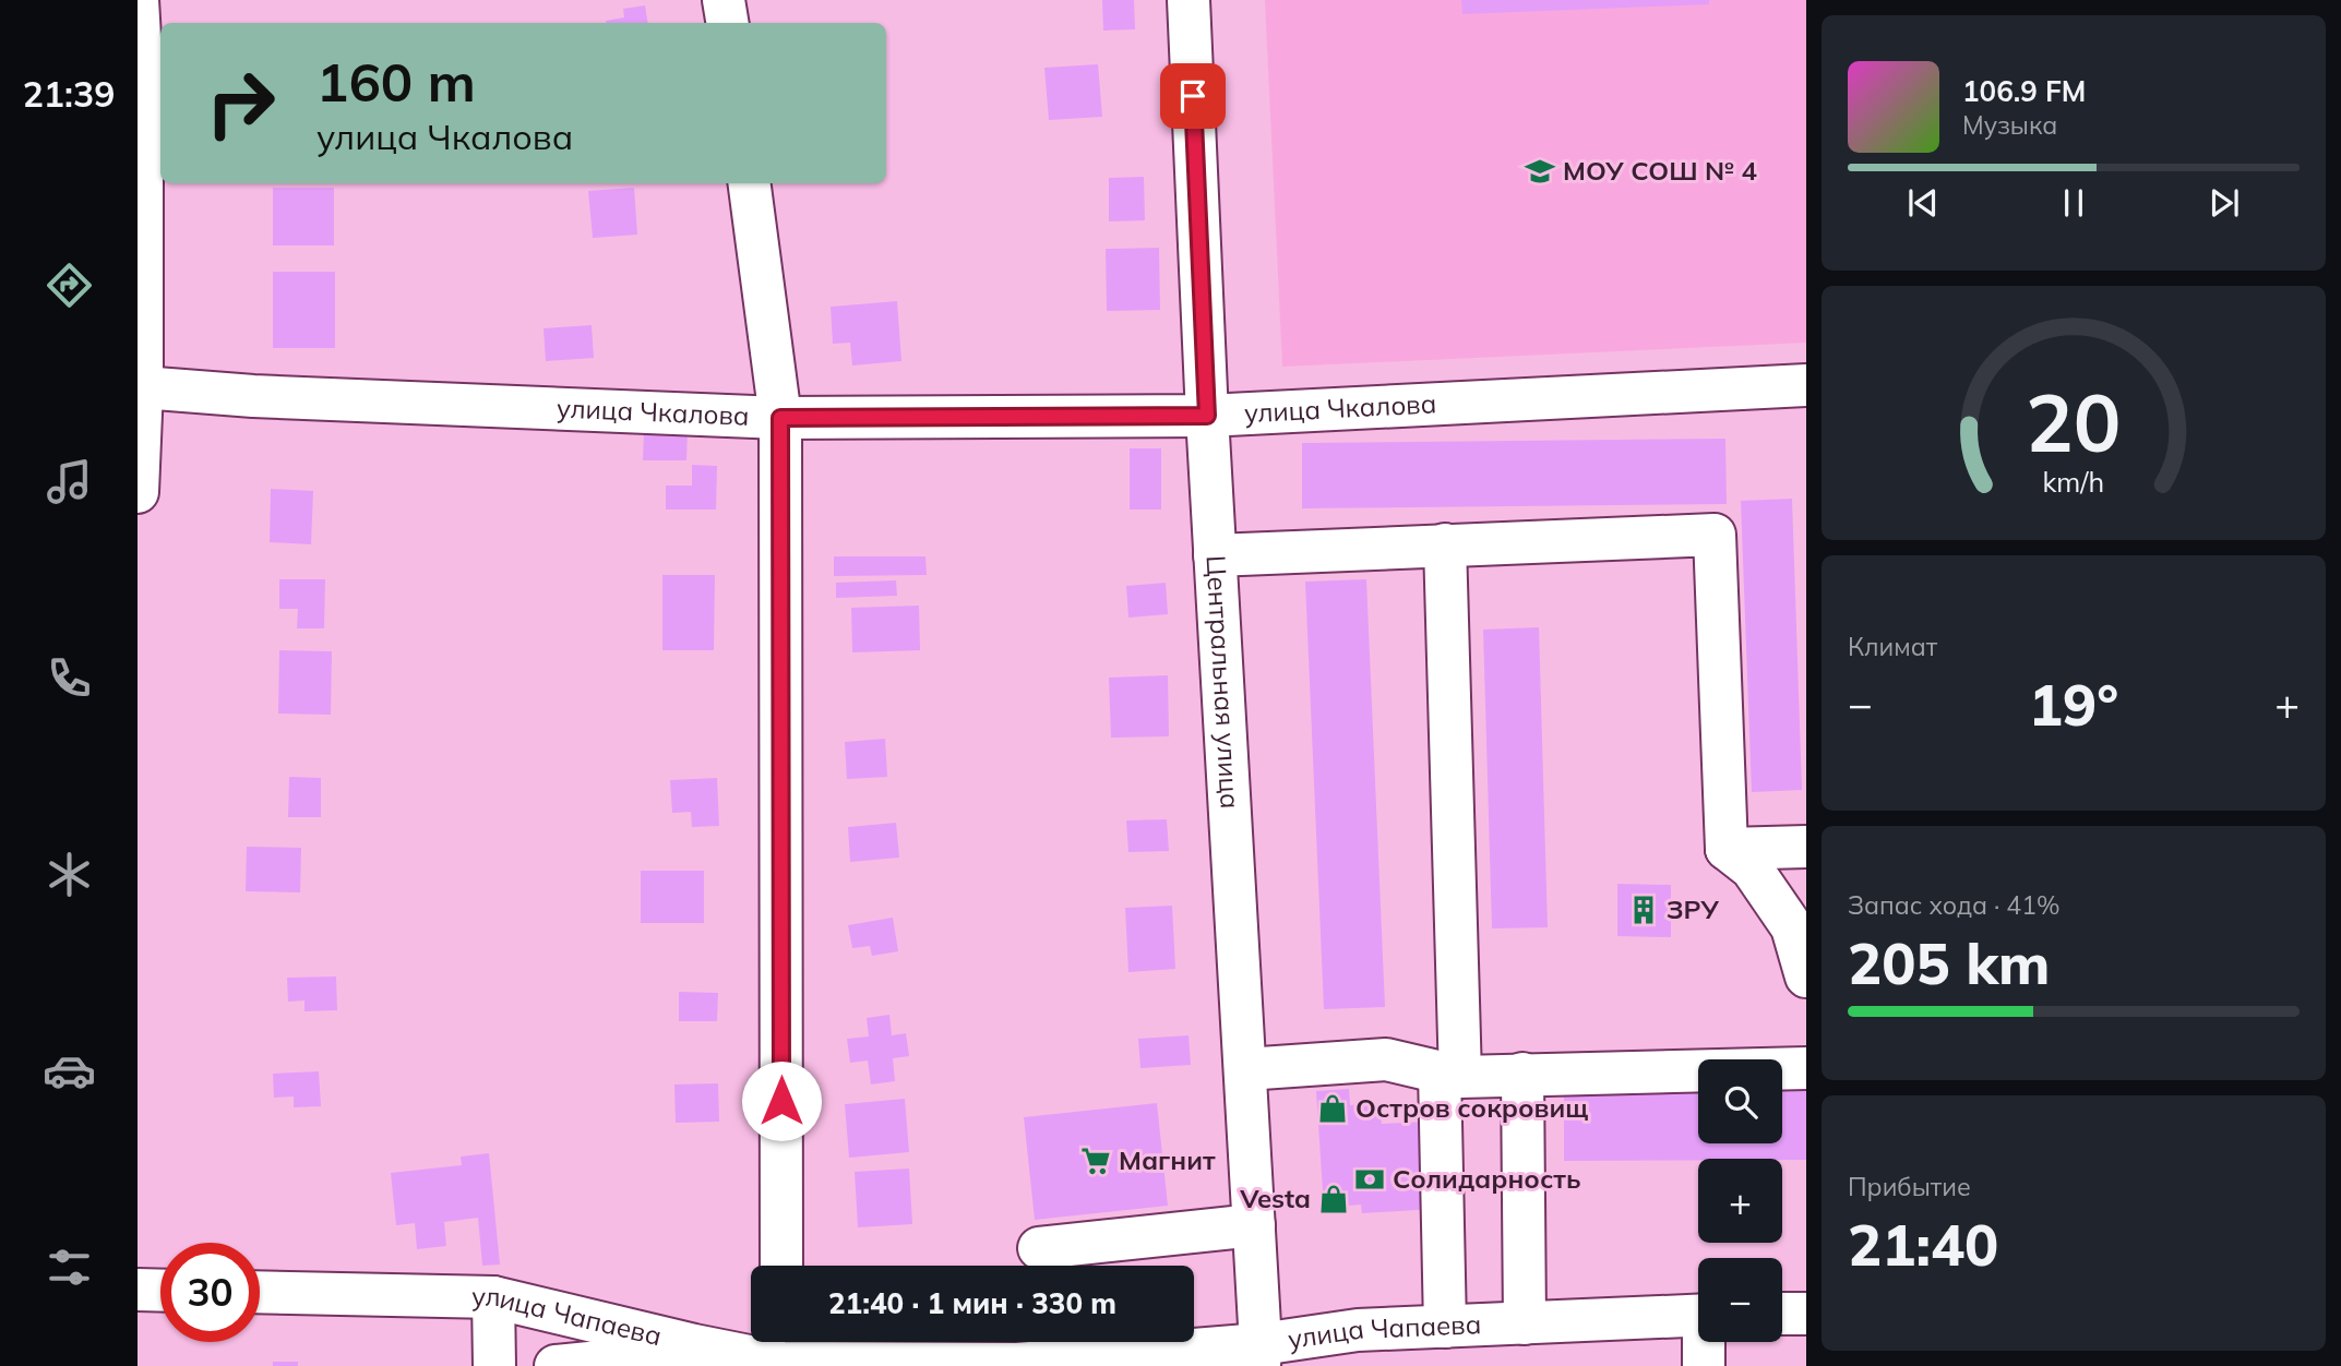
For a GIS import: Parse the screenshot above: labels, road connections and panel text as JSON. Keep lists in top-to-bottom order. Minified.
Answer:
{"streets":{"street":["улица Чкалова","Центральная улица","улица Чапаева"]},"crossings":[["улица Чкалова","Центральная улица"],["Центральная улица","улица Чапаева"]],"places":{"school or university":["МОУ СОШ № 4"],"building":["ЗРУ"],"shop":["Остров сокровищ","Vesta"],"supermarket":["Магнит"],"bank":["Солидарность"]},"page":{"tabs":"21:39","turn":["160 m","улица Чкалова"],"song":["106.9 FM","Музыка"],"tile":["Климат",["Запас хода · 41%","205 km"],["Прибытие","21:40"]],"heat":["−","19°","+"],"map_buttons":["+","−"],"limit":"30","trip":"21:40 · 1 мин · 330 m","gauge":["20","km/h"]}}
